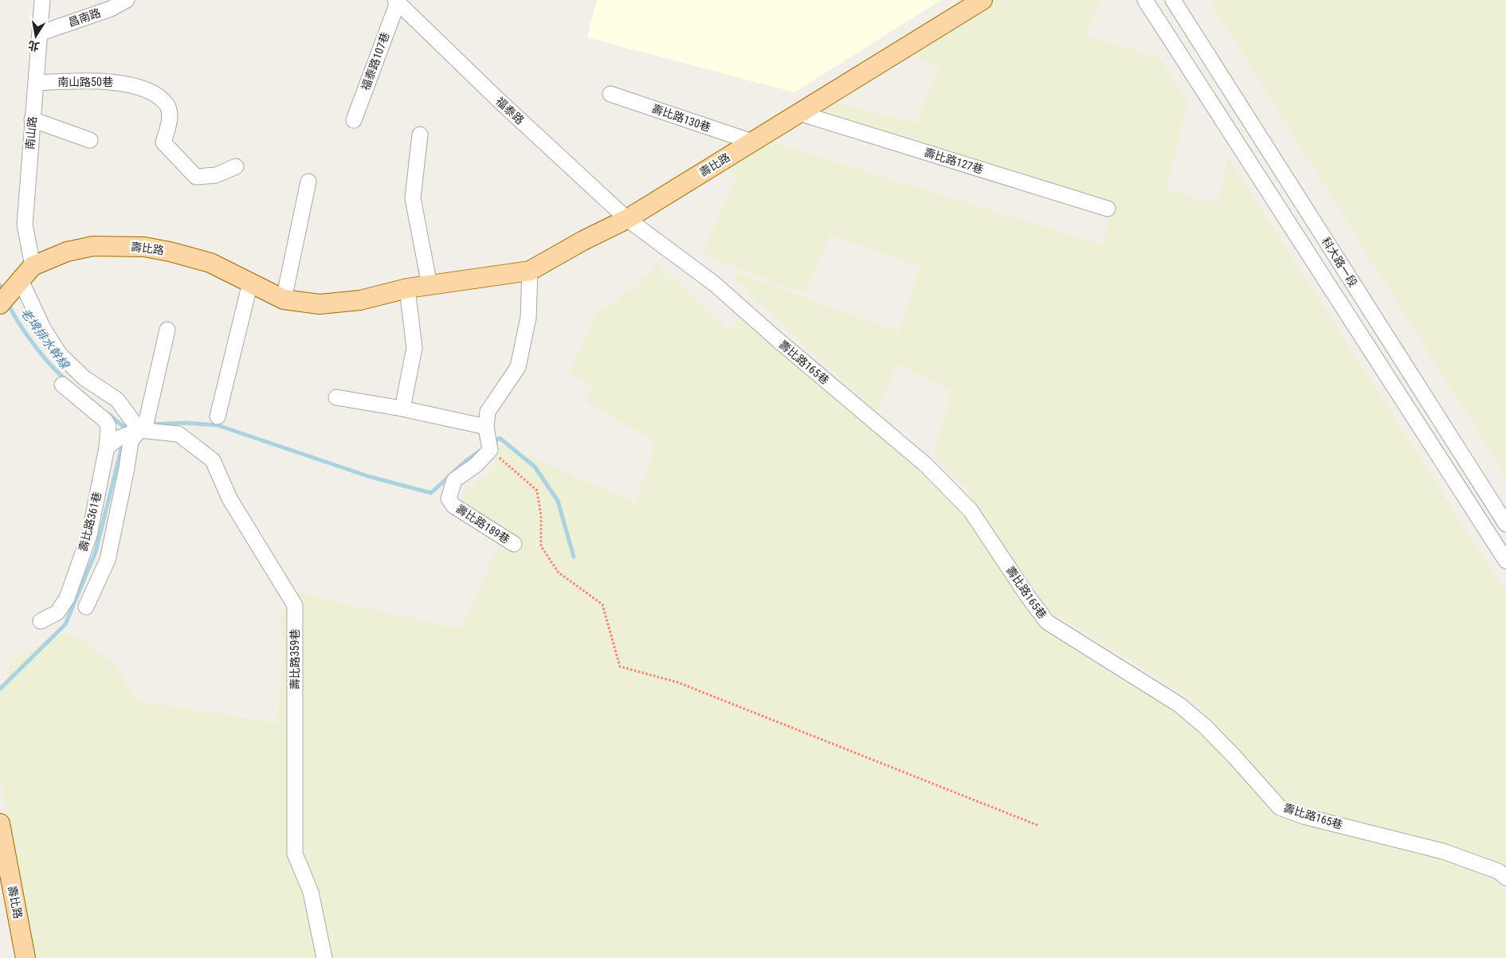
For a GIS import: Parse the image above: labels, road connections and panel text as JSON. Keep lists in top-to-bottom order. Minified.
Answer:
{"streets":{"main road":["壽比路"],"street":["昌南路","福泰路107巷","南山路50巷","福泰路","壽比路130巷","南山路","壽比路127巷","科大路一段","壽比路165巷","壽比路361巷","壽比路189巷","壽比路359巷"]},"crossings":[["昌南路","南山路"],["福泰路107巷","福泰路"],["南山路50巷","南山路"],["福泰路","壽比路"],["福泰路","壽比路165巷"],["壽比路130巷","壽比路"],["南山路","壽比路"],["壽比路127巷","壽比路"],["壽比路","壽比路165巷"]],"water":["老埤排水幹線"],"north":"bottom"}
